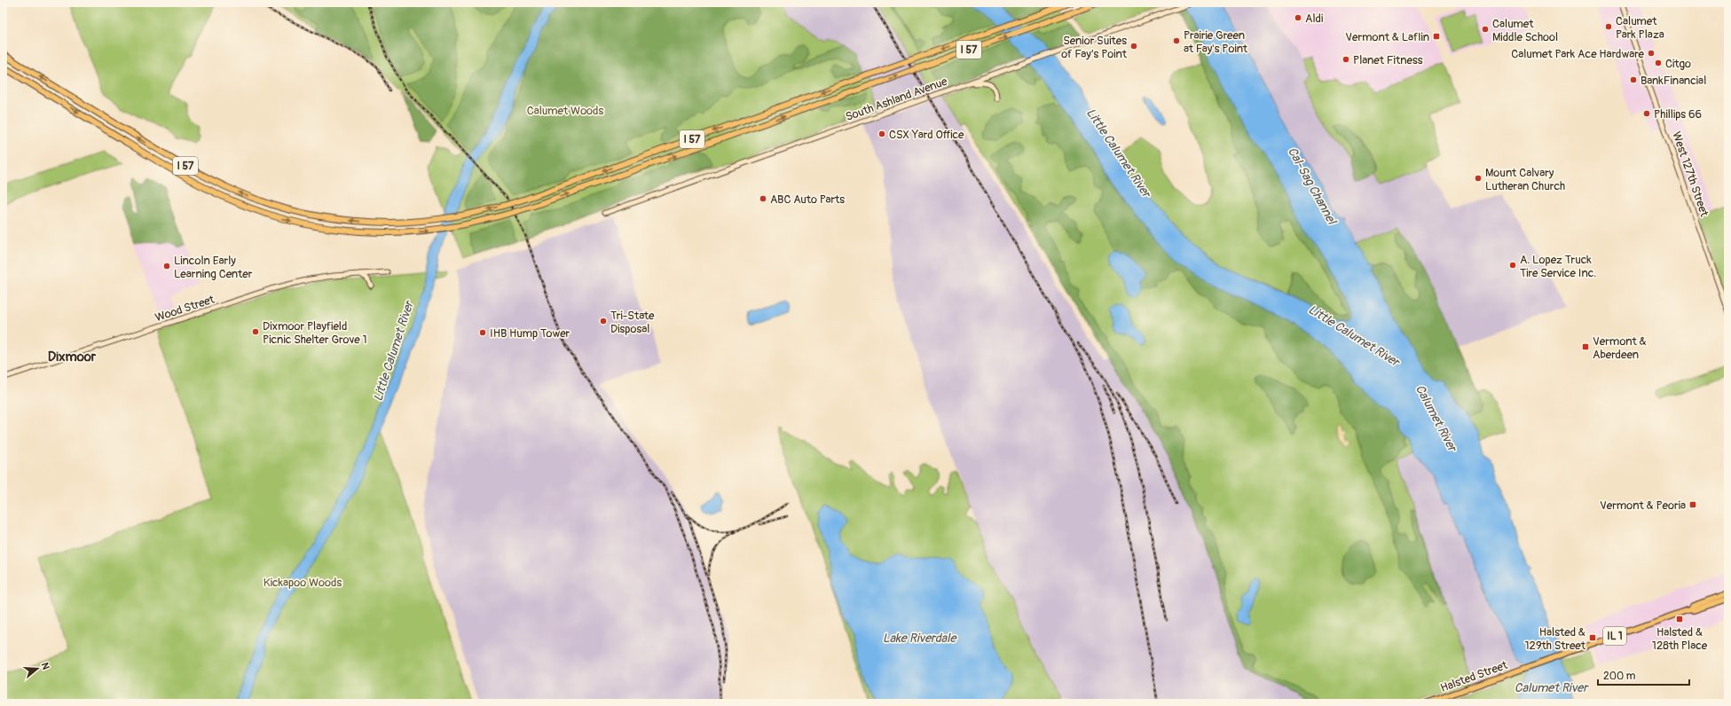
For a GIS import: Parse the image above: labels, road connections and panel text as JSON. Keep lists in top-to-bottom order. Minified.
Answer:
{"streets":{"highway":["I 57"],"main road":["South Ashland Avenue","West 127th Street","Wood Street","IL 1","Halsted Street"]},"crossings":[["IL 1","Halsted Street"]],"districts":["Dixmoor"],"water":["Little Calumet River","Cal-Sag Channel","Calumet River","Lake Riverdale"],"parks":["Calumet Woods","Kickapoo Woods"],"places":{"other":["Aldi","Calumet Park Plaza","Calumet Middle School","Prairie Green at Fay's Point","Senior Suites of Fay’s Point","Calumet Park Ace Hardware","Planet Fitness","Citgo","BankFinancial","Phillips 66","CSX Yard Office","Mount Calvary Lutheran Church","ABC Auto Parts","A. Lopez Truck Tire Service Inc.","Lincoln Early Learning Center","Tri-State Disposal","Dixmoor Playfield Picnic Shelter Grove 1","IHB Hump Tower"],"transit":["Vermont & Laflin","Vermont & Aberdeen","Vermont & Peoria","Halsted & 128th Place","Halsted & 129th Street"]},"scale_bar":"200 m","north":"right"}
